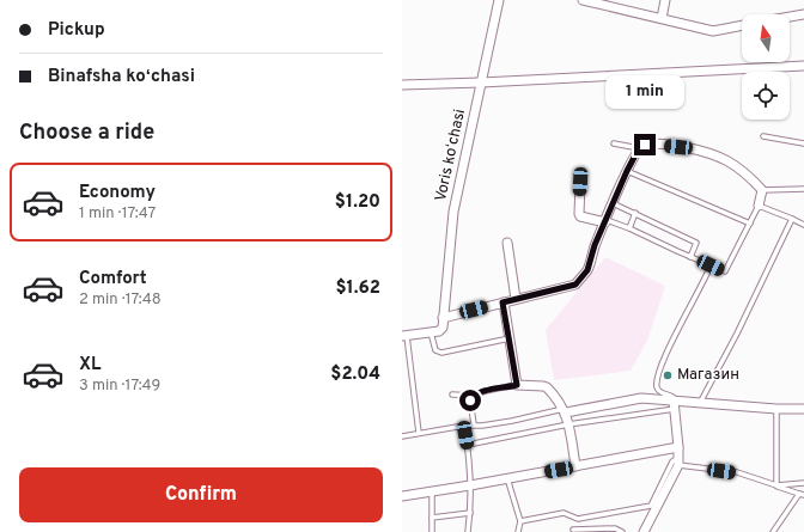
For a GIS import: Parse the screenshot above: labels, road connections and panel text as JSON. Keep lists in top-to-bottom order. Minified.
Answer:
{"streets":{"street":["Voris koʻchasi"]},"places":["Магазин"],"north":"top","page":{"banner":["Pickup","Binafsha koʻchasi"],"bubble":"1 min","heading":"Choose a ride","list":[{"name":"Economy","note":"1 min · 17:47","value":"$1.20"},{"name":"Comfort","note":"2 min · 17:48","value":"$1.62"},{"name":"XL","note":"3 min · 17:49","value":"$2.04"}],"buttons":"Confirm"}}
